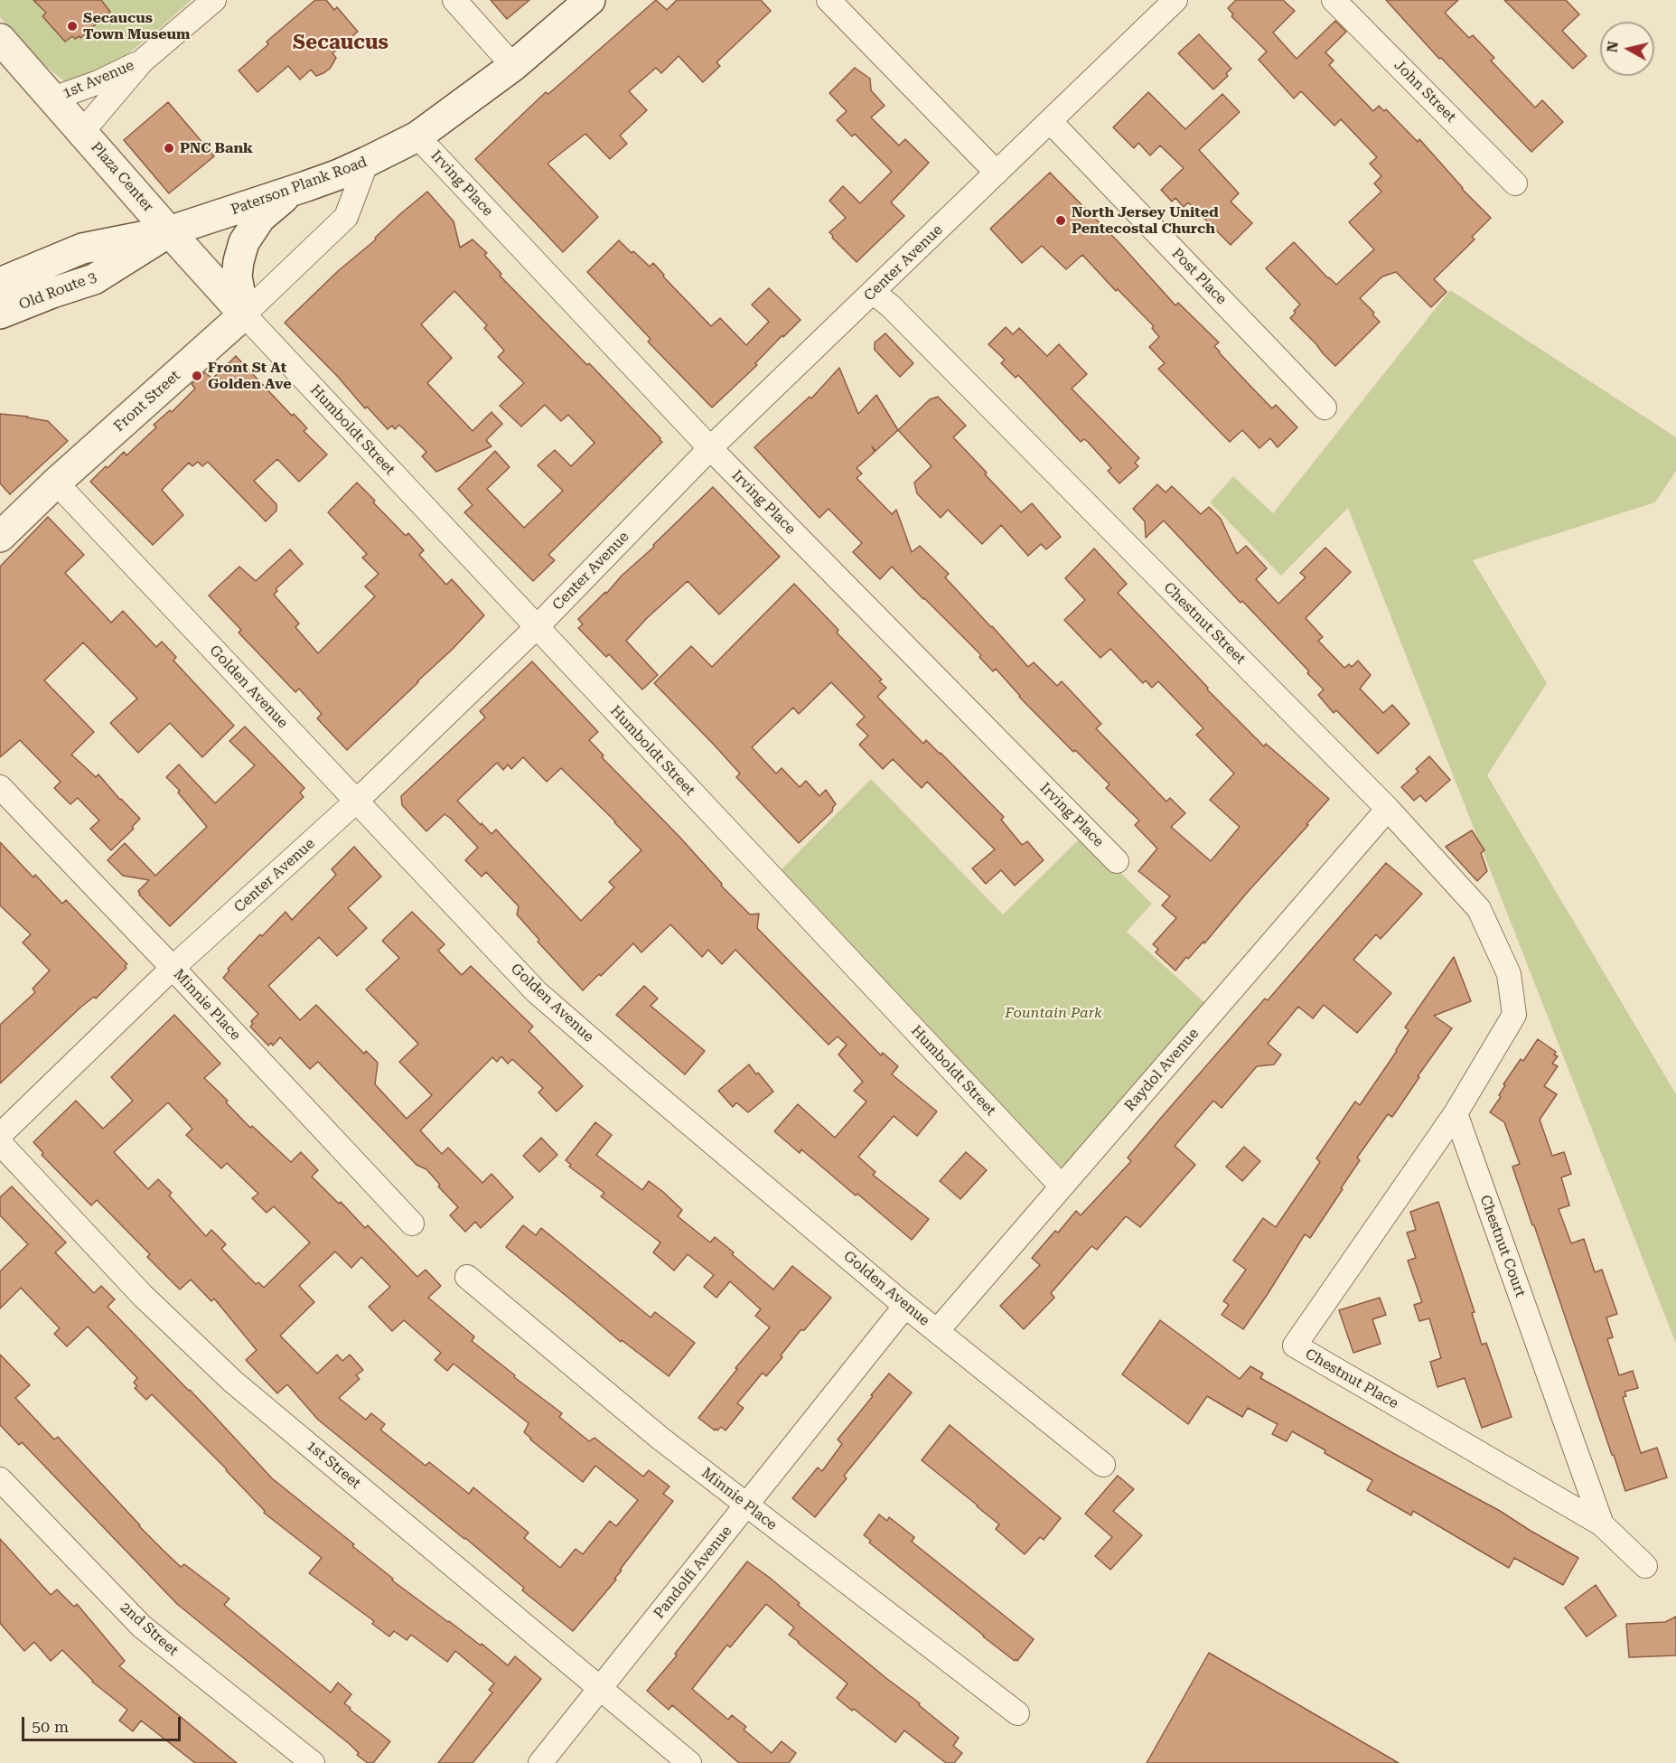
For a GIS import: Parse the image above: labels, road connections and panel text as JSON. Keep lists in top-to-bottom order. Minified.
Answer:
{"streets":{"main road":["Plaza Center","Paterson Plank Road","Old Route 3","Front Street"],"street":["1st Avenue","John Street","Irving Place","Center Avenue","Post Place","Humboldt Street","Chestnut Street","Golden Avenue","Minnie Place","Raydol Avenue","Chestnut Court","Chestnut Place","1st Street","Pandolfi Avenue","2nd Street"]},"crossings":[["1st Avenue","Plaza Center"],["Plaza Center","Paterson Plank Road"],["Plaza Center","Old Route 3"],["Plaza Center","Front Street"],["Plaza Center","Humboldt Street"],["Irving Place","Paterson Plank Road"],["Irving Place","Center Avenue"],["Paterson Plank Road","Old Route 3"],["Paterson Plank Road","Front Street"],["Center Avenue","Post Place"],["Center Avenue","Humboldt Street"],["Center Avenue","Chestnut Street"],["Center Avenue","Golden Avenue"],["Center Avenue","Minnie Place"],["Front Street","Humboldt Street"],["Front Street","Golden Avenue"],["Humboldt Street","Raydol Avenue"],["Chestnut Street","Raydol Avenue"],["Chestnut Street","Chestnut Court"],["Chestnut Street","Chestnut Place"],["Golden Avenue","Raydol Avenue"],["Golden Avenue","Pandolfi Avenue"],["Minnie Place","Pandolfi Avenue"],["Chestnut Court","Chestnut Place"],["1st Street","Pandolfi Avenue"]],"districts":["Secaucus"],"parks":["Fountain Park"],"places":["Secaucus Town Museum","PNC Bank","North Jersey United Pentecostal Church","Front St At Golden Ave"],"scale_bar":"50 m","north":"left"}
